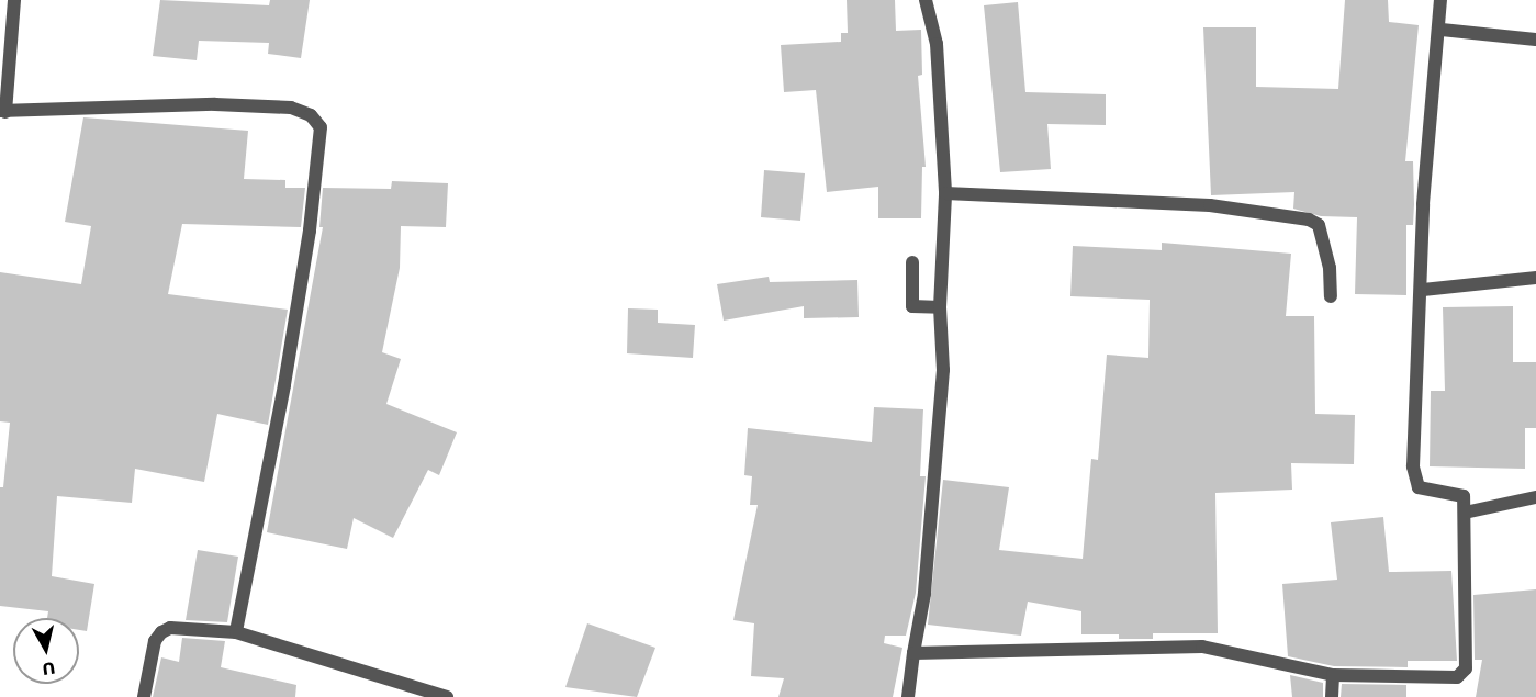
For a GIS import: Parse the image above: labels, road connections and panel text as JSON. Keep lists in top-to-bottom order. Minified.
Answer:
{"north":"bottom"}
